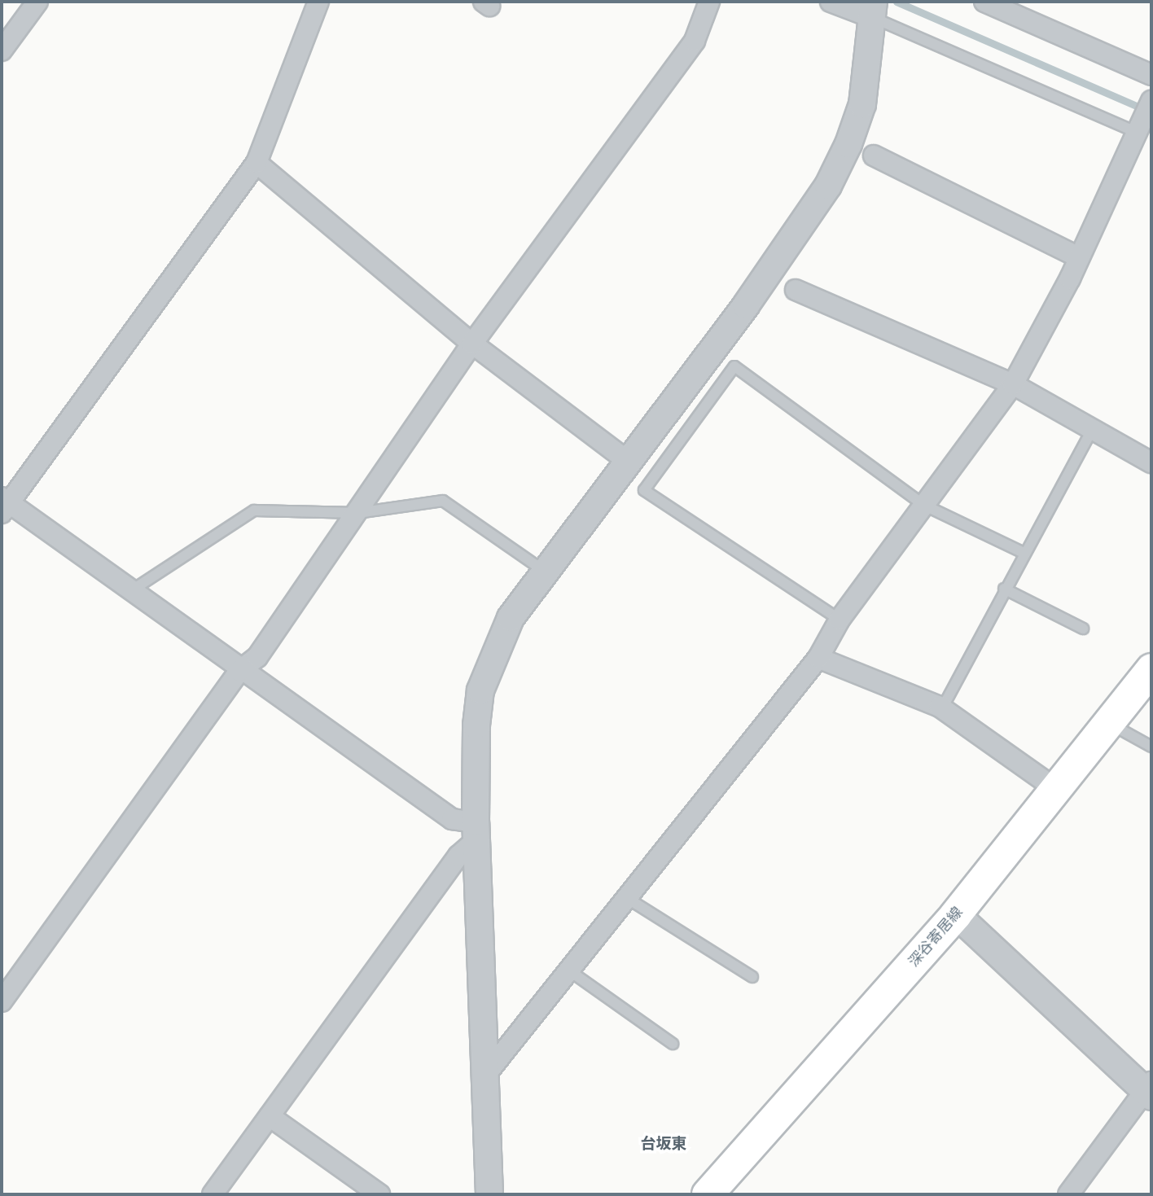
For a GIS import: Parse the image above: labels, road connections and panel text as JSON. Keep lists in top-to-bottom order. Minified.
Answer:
{"streets":{"main road":["深谷寄居線"]},"districts":["台坂東"]}
